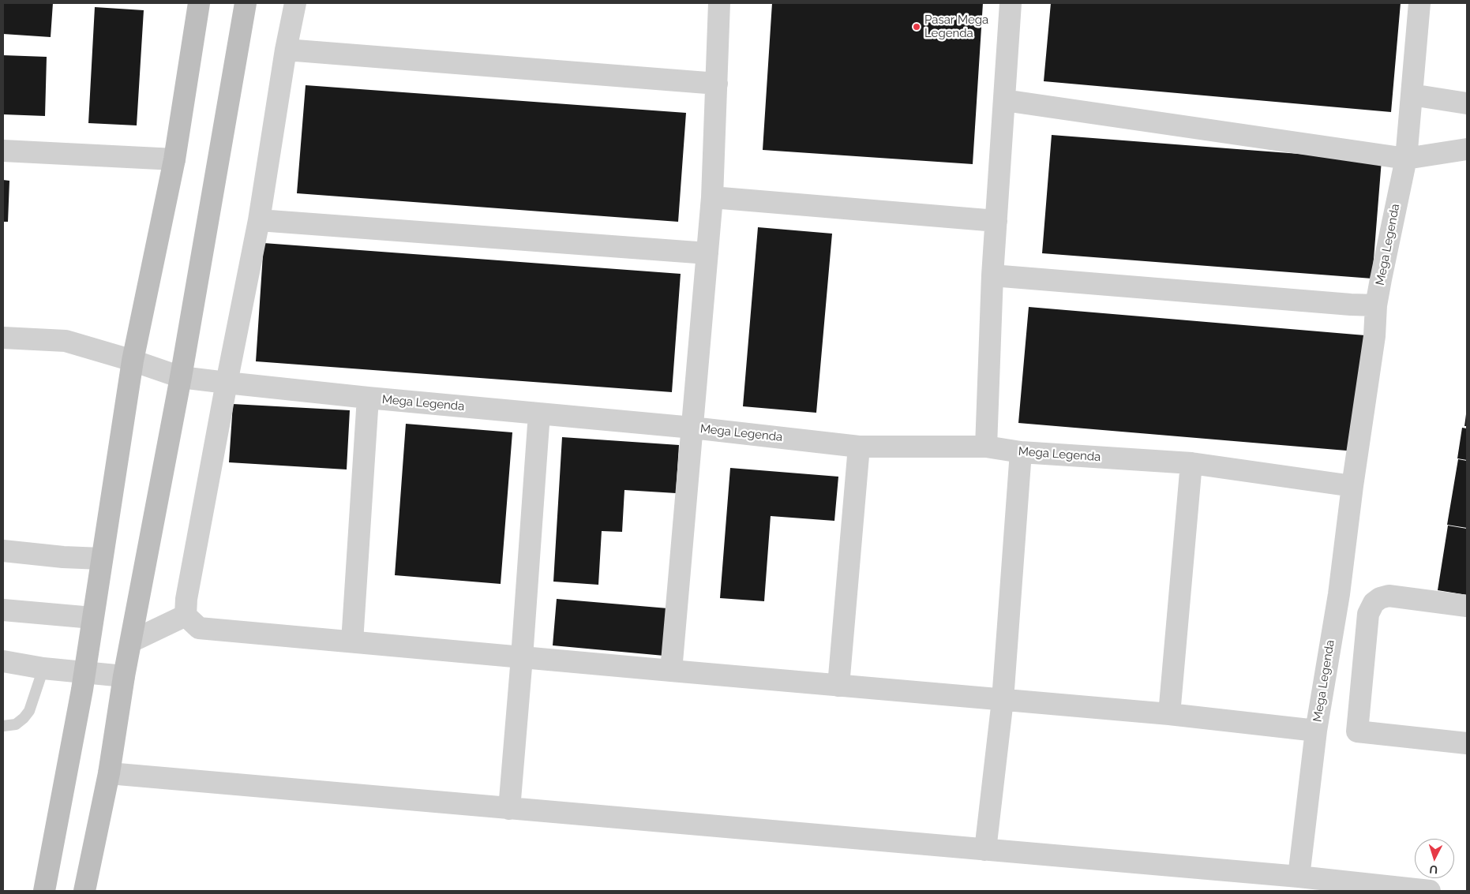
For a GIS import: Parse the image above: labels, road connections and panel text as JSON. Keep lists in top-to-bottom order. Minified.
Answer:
{"streets":{"street":["Mega Legenda"]},"places":["Pasar Mega Legenda"],"north":"bottom"}
